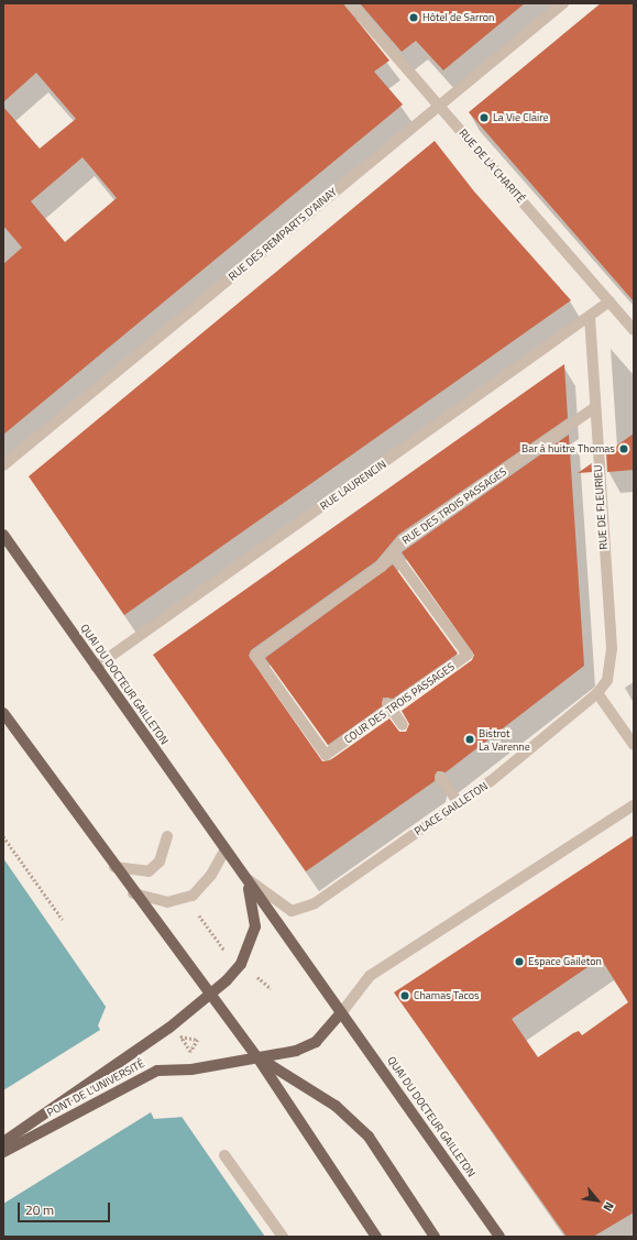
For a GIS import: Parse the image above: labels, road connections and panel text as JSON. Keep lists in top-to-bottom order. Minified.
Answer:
{"streets":{"main road":["QUAI DU DOCTEUR GAILLETON","PONT DE L'UNIVERSITÉ"],"street":["RUE DE LA CHARITÉ","RUE DES REMPARTS D'AINAY","RUE LAURENCIN","RUE DES TROIS PASSAGES","RUE DE FLEURIEU","COUR DES TROIS PASSAGES","PLACE GAILLETON"]},"crossings":[["RUE DE LA CHARITÉ","RUE DES REMPARTS D'AINAY"],["RUE DE LA CHARITÉ","RUE LAURENCIN"],["RUE LAURENCIN","RUE DE FLEURIEU"],["RUE LAURENCIN","QUAI DU DOCTEUR GAILLETON"],["RUE DES TROIS PASSAGES","RUE DE FLEURIEU"],["RUE DES TROIS PASSAGES","COUR DES TROIS PASSAGES"],["RUE DE FLEURIEU","PLACE GAILLETON"],["QUAI DU DOCTEUR GAILLETON","PLACE GAILLETON"],["QUAI DU DOCTEUR GAILLETON","PONT DE L'UNIVERSITÉ"]],"places":["Hôtel de Sarron","La Vie Claire","Bar à huitre Thomas","Bistrot La Varenne","Espace Gaileton","Chamas Tacos"],"scale_bar":"20 m","north":"bottom right"}
